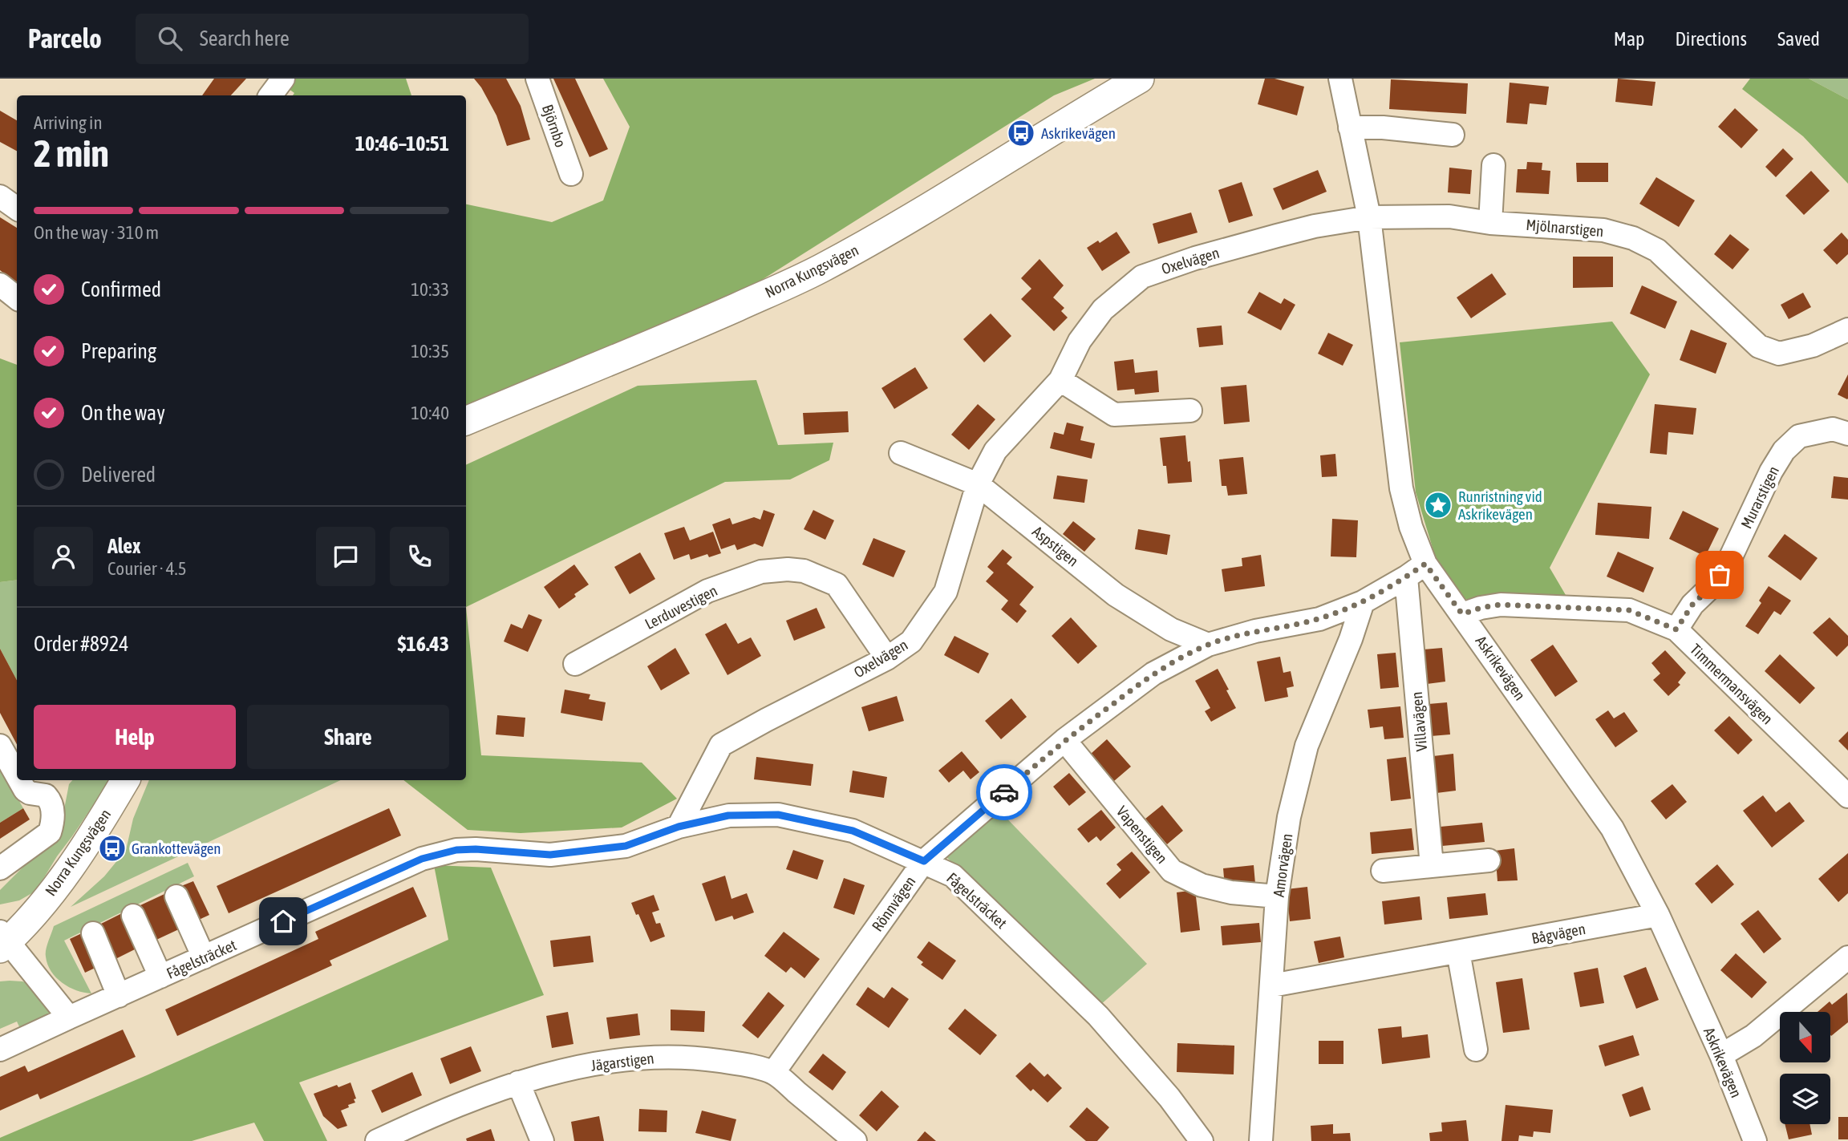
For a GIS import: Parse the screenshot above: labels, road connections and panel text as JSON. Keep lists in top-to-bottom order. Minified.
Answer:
{"streets":{"main road":["Norra Kungsvägen"],"street":["Björnbo","Mjölnarstigen","Oxelvägen","Murarstigen","Aspstigen","Lerduvestigen","Askrikevägen","Timmermansvägen","Villavägen","Vapenstigen","Amorvägen","Fågelsträcket","Rönnvägen","Bågvägen","Jägarstigen"]},"crossings":[["Mjölnarstigen","Oxelvägen"],["Mjölnarstigen","Askrikevägen"],["Oxelvägen","Aspstigen"],["Oxelvägen","Lerduvestigen"],["Oxelvägen","Askrikevägen"],["Oxelvägen","Fågelsträcket"],["Murarstigen","Timmermansvägen"],["Aspstigen","Rönnvägen"],["Askrikevägen","Timmermansvägen"],["Askrikevägen","Rönnvägen"],["Askrikevägen","Bågvägen"],["Villavägen","Rönnvägen"],["Vapenstigen","Amorvägen"],["Vapenstigen","Rönnvägen"],["Amorvägen","Rönnvägen"],["Amorvägen","Bågvägen"],["Fågelsträcket","Rönnvägen"],["Rönnvägen","Jägarstigen"]],"places":{"bus stop":["Askrikevägen","Grankottevägen"],"place":["Runristning vid Askrikevägen"]},"north":"bottom","page":{"header":"Parcelo","search":"Search here","nav":["Map","Directions","Saved"],"heading":["2 min","Arriving in","10:46–10:51"],"panel":["Alex","Courier · 4.5","Order #8924","$16.43"],"bar":"On the way · 310 m","list":[["Confirmed","10:33"],["Preparing","10:35"],["On the way","10:40"],"Delivered"],"buttons":["Help","Share"]}}
